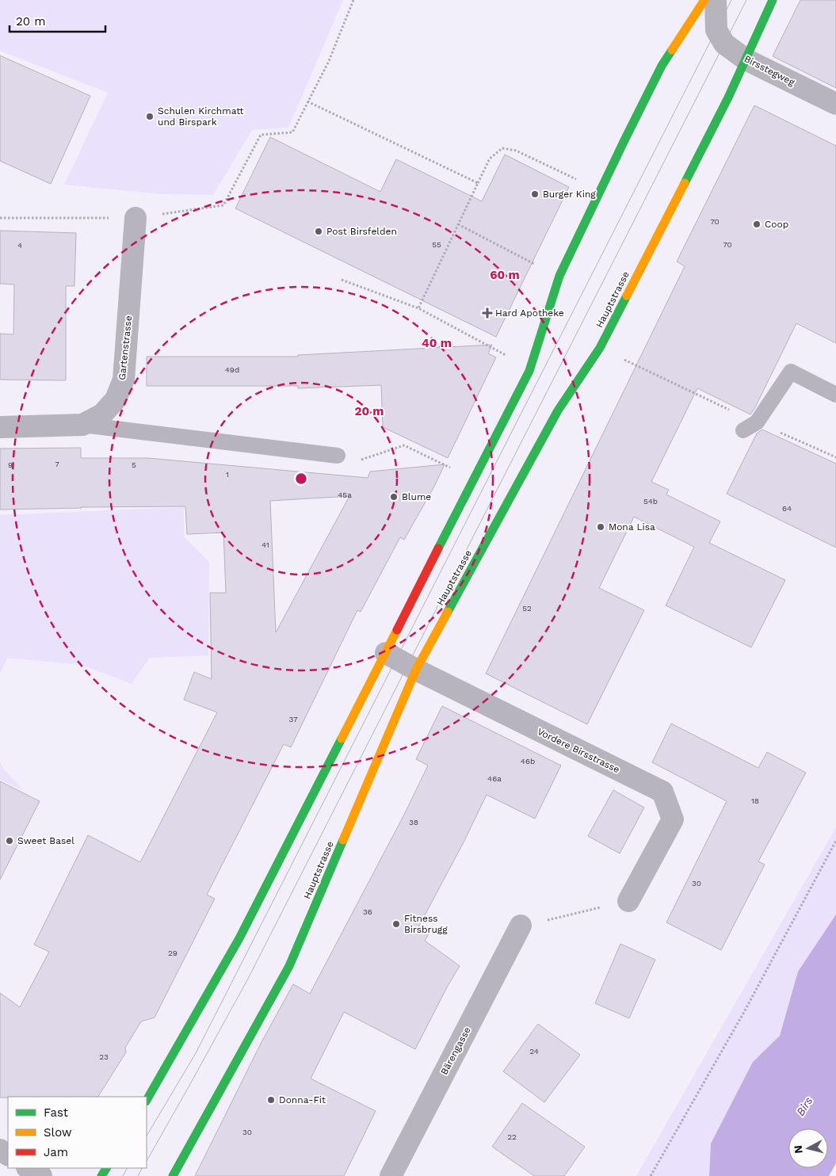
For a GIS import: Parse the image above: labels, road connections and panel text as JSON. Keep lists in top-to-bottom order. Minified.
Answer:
{"streets":{"main road":["Hauptstrasse"],"street":["Birsstegweg","Gartenstrasse","Vordere Birsstrasse","Bärengasse"]},"crossings":[["Birsstegweg","Hauptstrasse"],["Hauptstrasse","Vordere Birsstrasse"]],"water":["Birs"],"places":{"other":["Schulen Kirchmatt und Birspark","Burger King","Coop","Post Birsfelden","Blume","Mona Lisa","Sweet Basel","Fitness Birsbrugg","Donna-Fit"],"health":["Hard Apotheke"]},"house_numbers":["70","55","70","4","49d","7","9","5","1","45a","54b","64","41","52","37","46b","46a","18","38","30","36","29","24","23","30","22"],"legend":["Fast","Slow","Jam"],"scale_bar":"20 m","north":"left","rings":["60 m","40 m","20 m"]}
